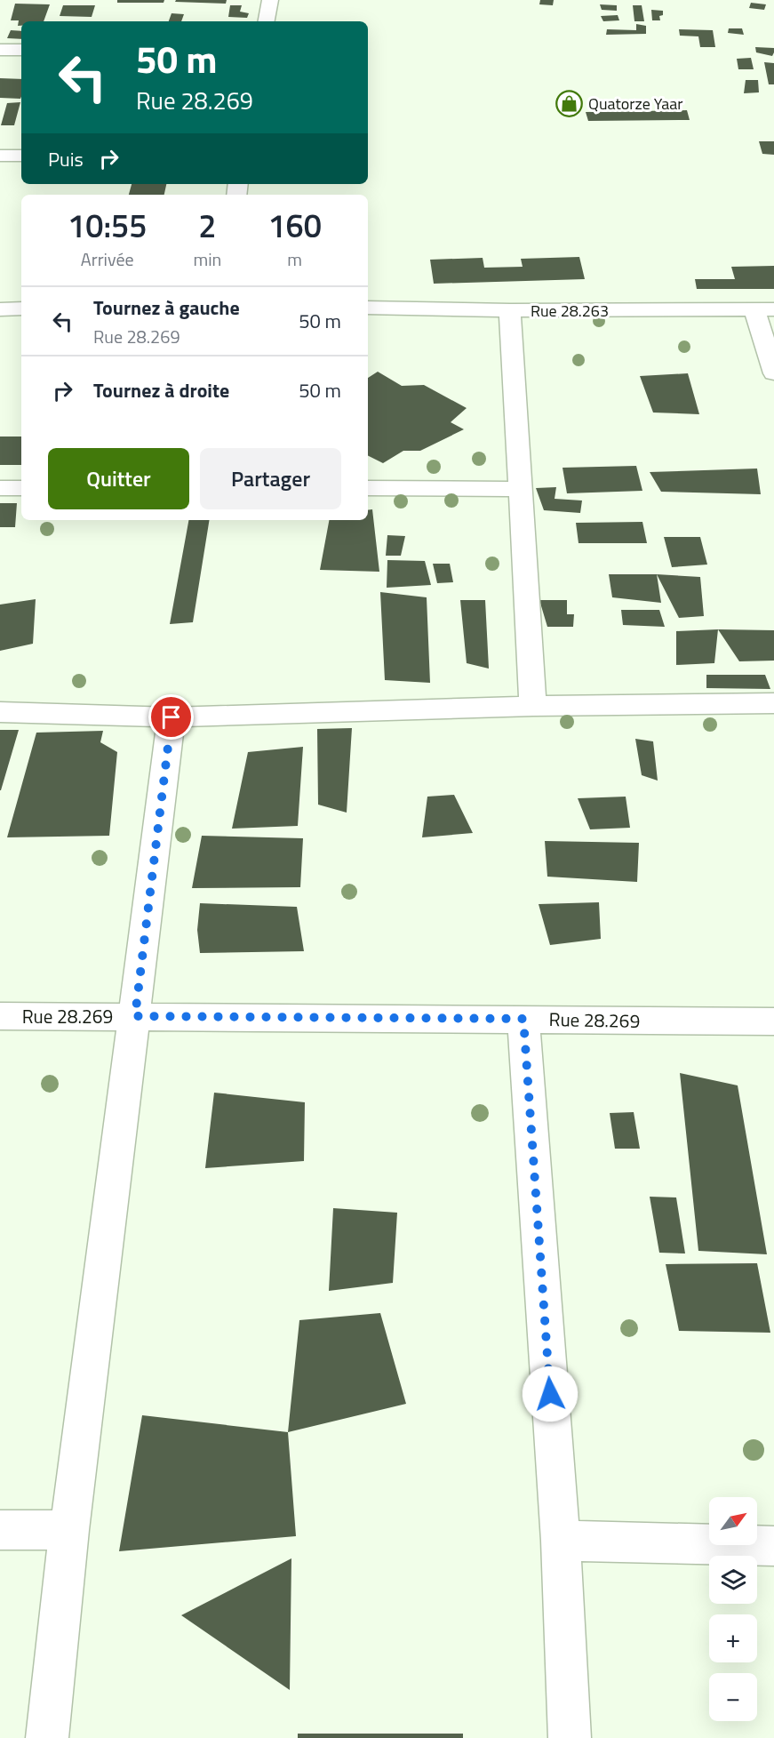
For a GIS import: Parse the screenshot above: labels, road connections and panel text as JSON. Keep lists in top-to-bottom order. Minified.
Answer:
{"streets":{"street":["Rue 28.263","Rue 28.269"]},"places":{"shop":["Quatorze Yaar"]},"north":"top right","page":{"turn":["50 m","Rue 28.269"],"then":"Puis","eta":["10:55","Arrivée","2","min","160","m"],"list":[{"name":"Tournez à gauche","note":"Rue 28.269","value":"50 m"},{"name":"Tournez à droite","value":"50 m"}],"buttons":["Quitter","Partager"],"map_buttons":["+","−"]}}
